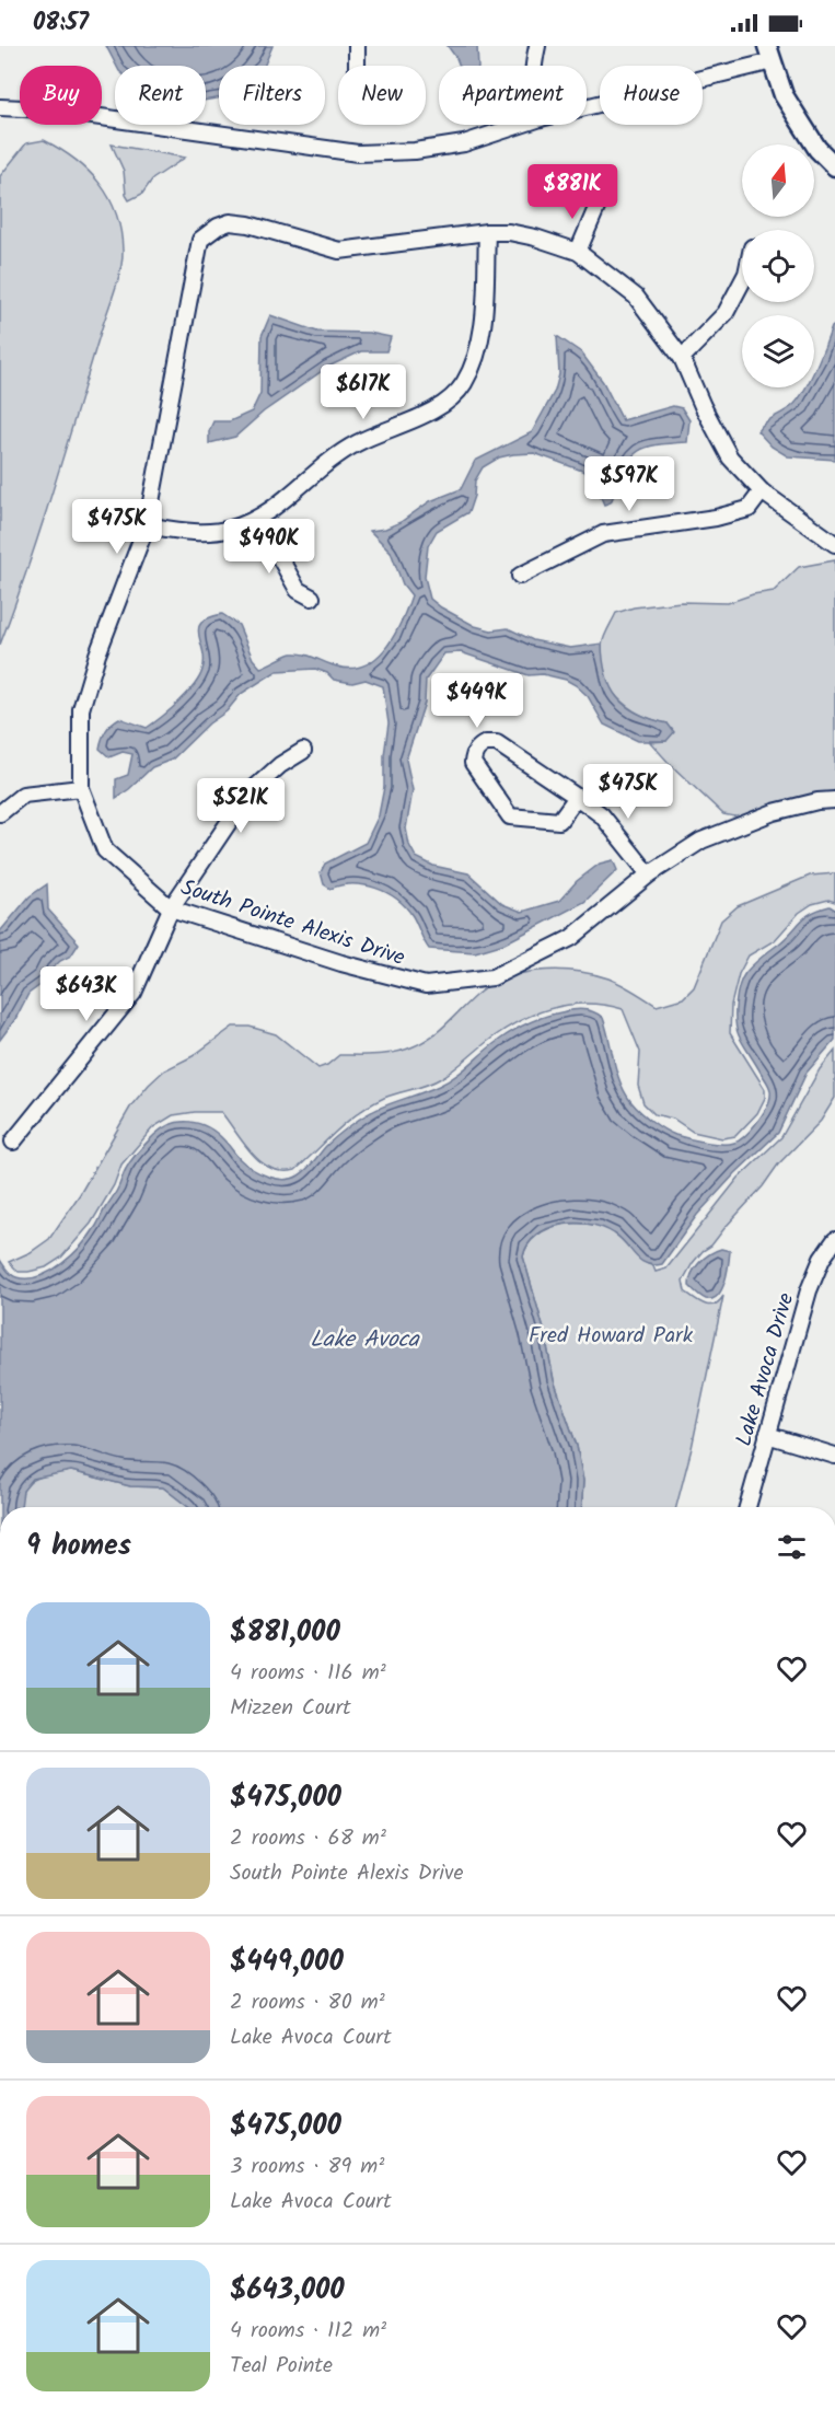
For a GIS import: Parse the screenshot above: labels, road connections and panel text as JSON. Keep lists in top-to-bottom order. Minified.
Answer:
{"streets":{"street":["South Pointe Alexis Drive","Lake Avoca Drive"]},"water":["Lake Avoca"],"parks":["Fred Howard Park"],"north":"top","page":{"status":"08:57","chip":["Buy","Rent","Filters","New","Apartment","House"],"price":["$881K","$617K","$597K","$475K","$490K","$449K","$475K","$521K","$643K"],"heading":"9 homes","list":[{"name":"$881,000","note":"4 rooms · 116 m² · Mizzen Court"},{"name":"$475,000","note":"2 rooms · 68 m² · South Pointe Alexis Drive"},{"name":"$449,000","note":"2 rooms · 80 m² · Lake Avoca Court"},{"name":"$475,000","note":"3 rooms · 89 m² · Lake Avoca Court"},{"name":"$643,000","note":"4 rooms · 112 m² · Teal Pointe"}]}}
